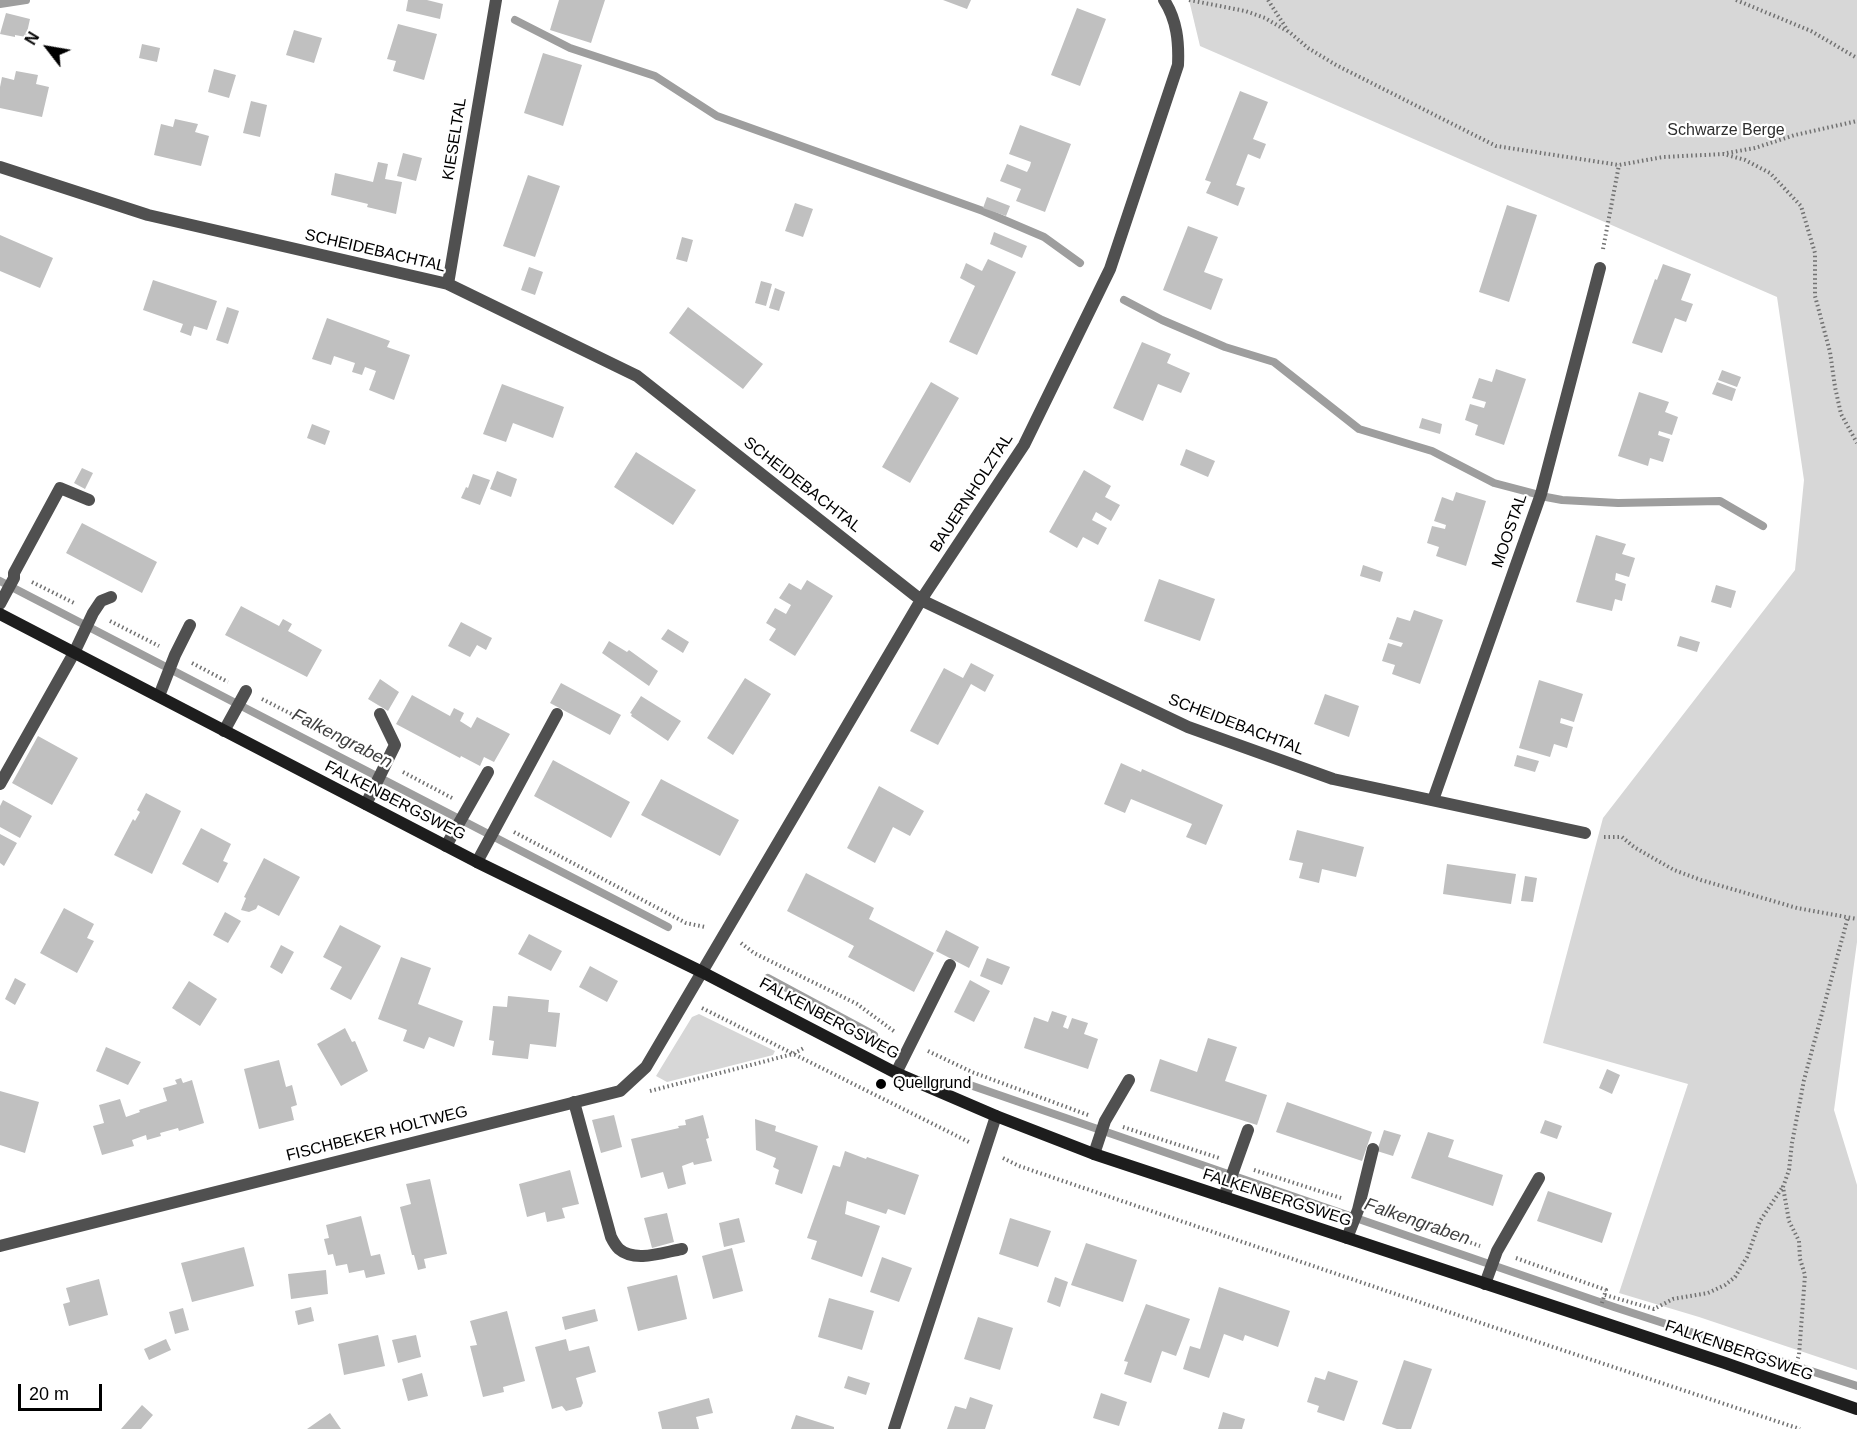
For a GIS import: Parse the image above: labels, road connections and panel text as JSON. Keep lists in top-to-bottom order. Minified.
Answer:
{"streets":{"street":["KIESELTAL","SCHEIDEBACHTAL","BAUERNHOLZTAL","MOOSTAL","FALKENBERGSWEG","FISCHBEKER HOLTWEG"]},"crossings":[["KIESELTAL","SCHEIDEBACHTAL"],["SCHEIDEBACHTAL","BAUERNHOLZTAL"],["SCHEIDEBACHTAL","MOOSTAL"],["BAUERNHOLZTAL","FALKENBERGSWEG"],["BAUERNHOLZTAL","FISCHBEKER HOLTWEG"],["FALKENBERGSWEG","FISCHBEKER HOLTWEG"]],"water":["Falkengraben"],"parks":["Schwarze Berge"],"places":["Quellgrund"],"scale_bar":"20 m","north":"top left"}
